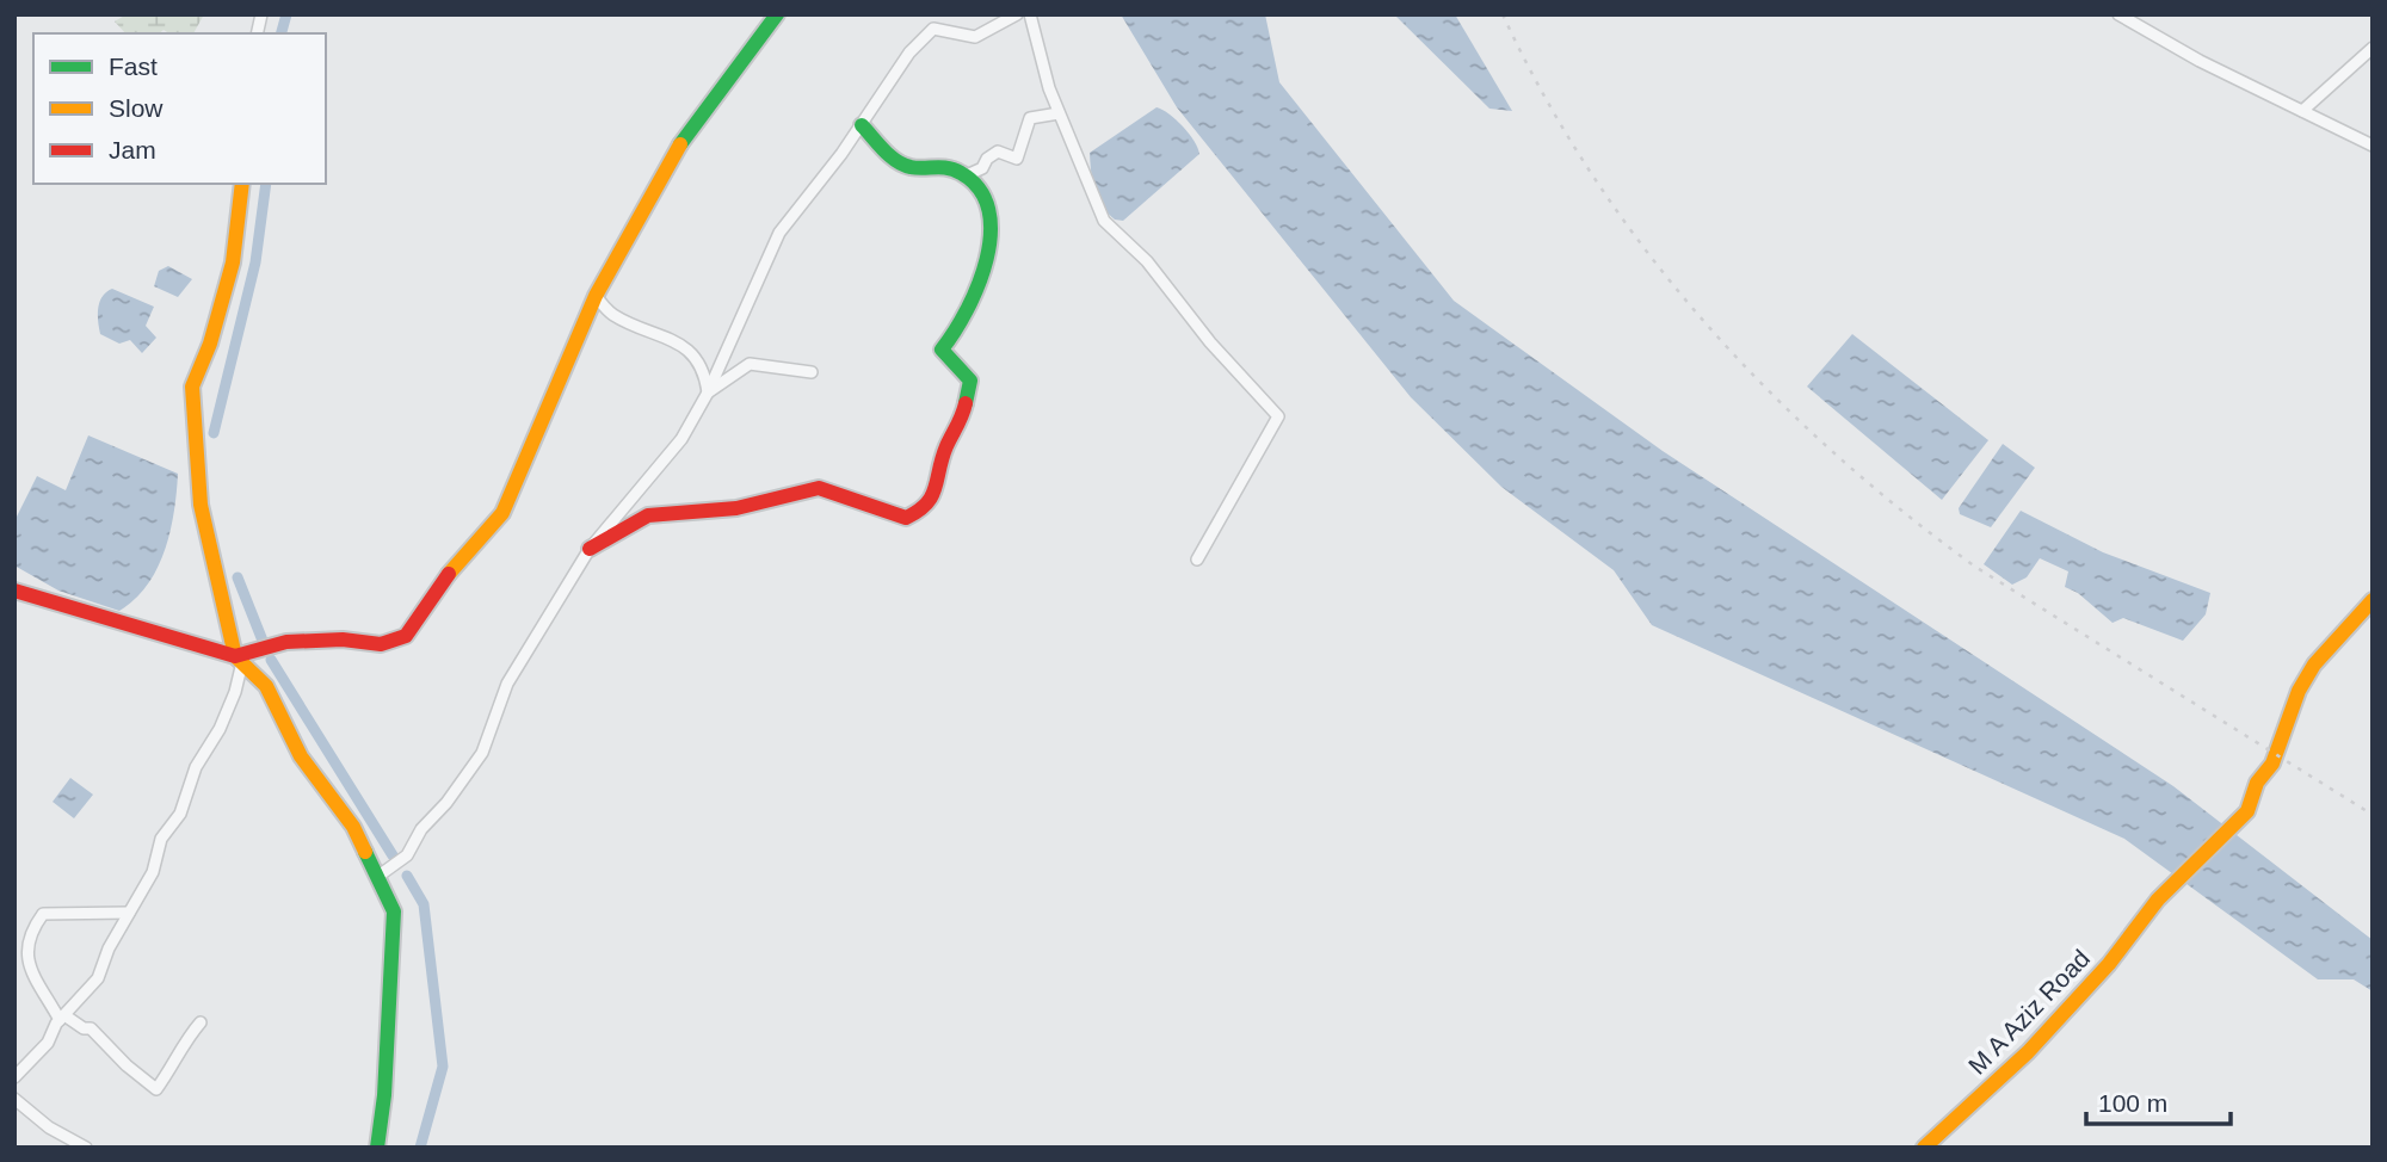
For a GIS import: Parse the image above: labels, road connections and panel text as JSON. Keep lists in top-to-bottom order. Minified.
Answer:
{"streets":{"street":["M A Aziz Road"]},"legend":["Fast","Slow","Jam"],"scale_bar":"100 m"}
